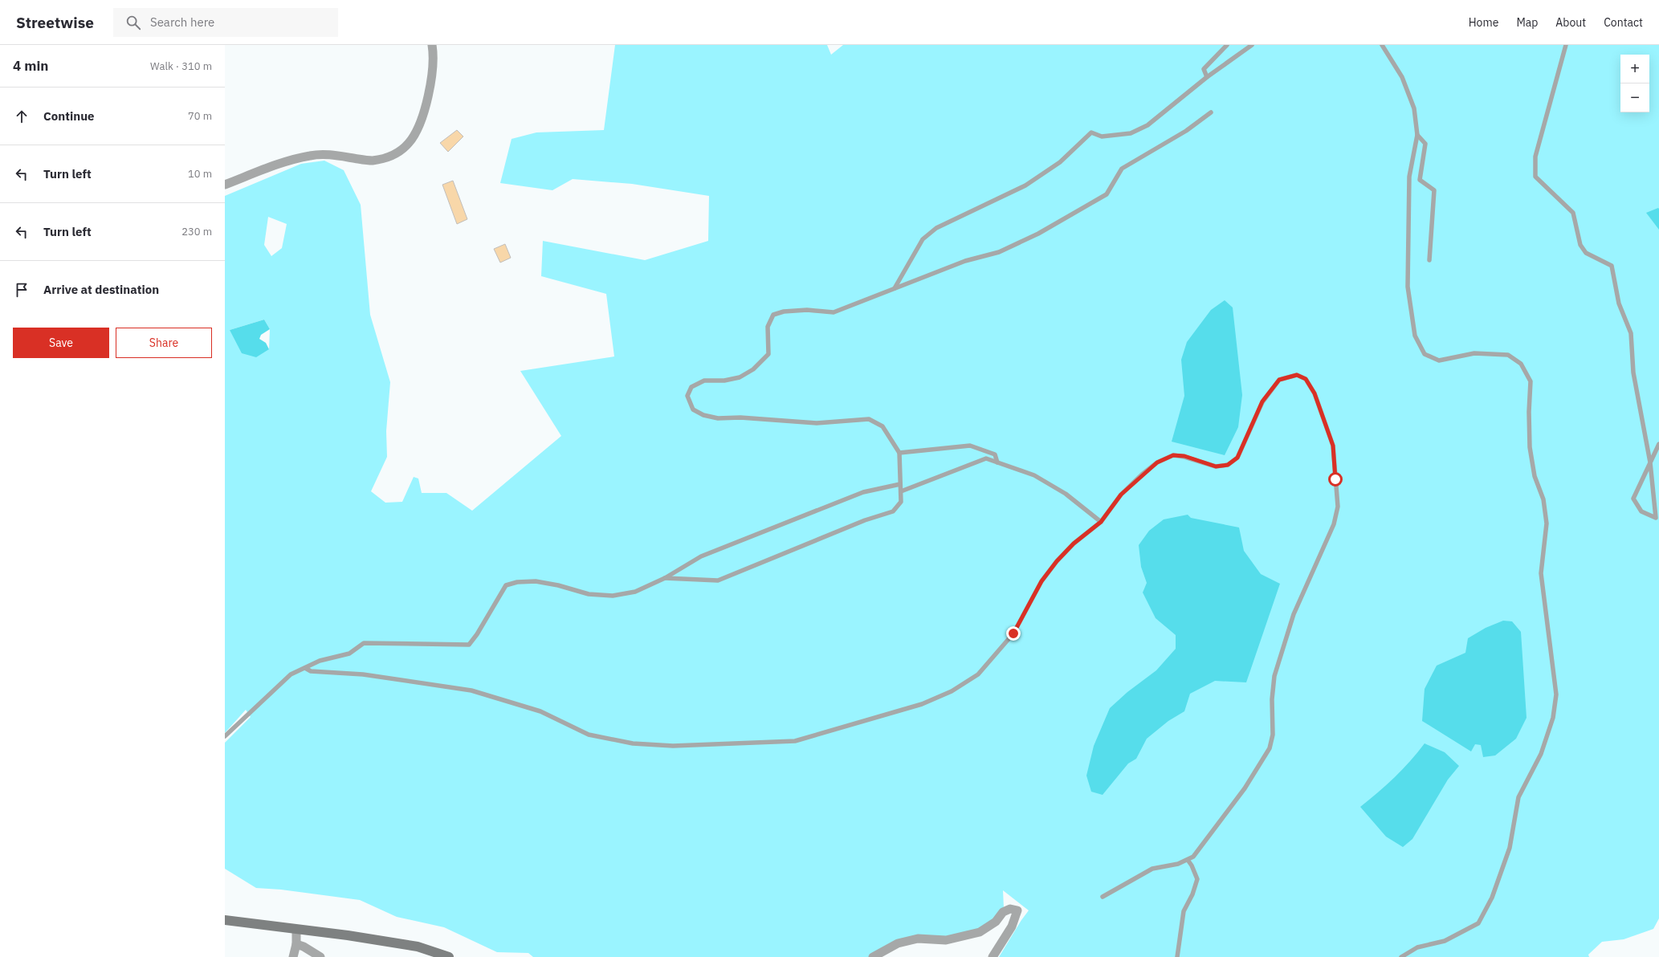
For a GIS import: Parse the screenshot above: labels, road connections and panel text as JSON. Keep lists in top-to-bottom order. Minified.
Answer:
{"page":{"header":"Streetwise","search":"Search here","nav":["Home","Map","About","Contact"],"heading":["4 min","Walk · 310 m"],"map_buttons":["+","−"],"list":[["Continue","70 m"],["Turn left","10 m"],["Turn left","230 m"],"Arrive at destination"],"buttons":["Save","Share"]}}
